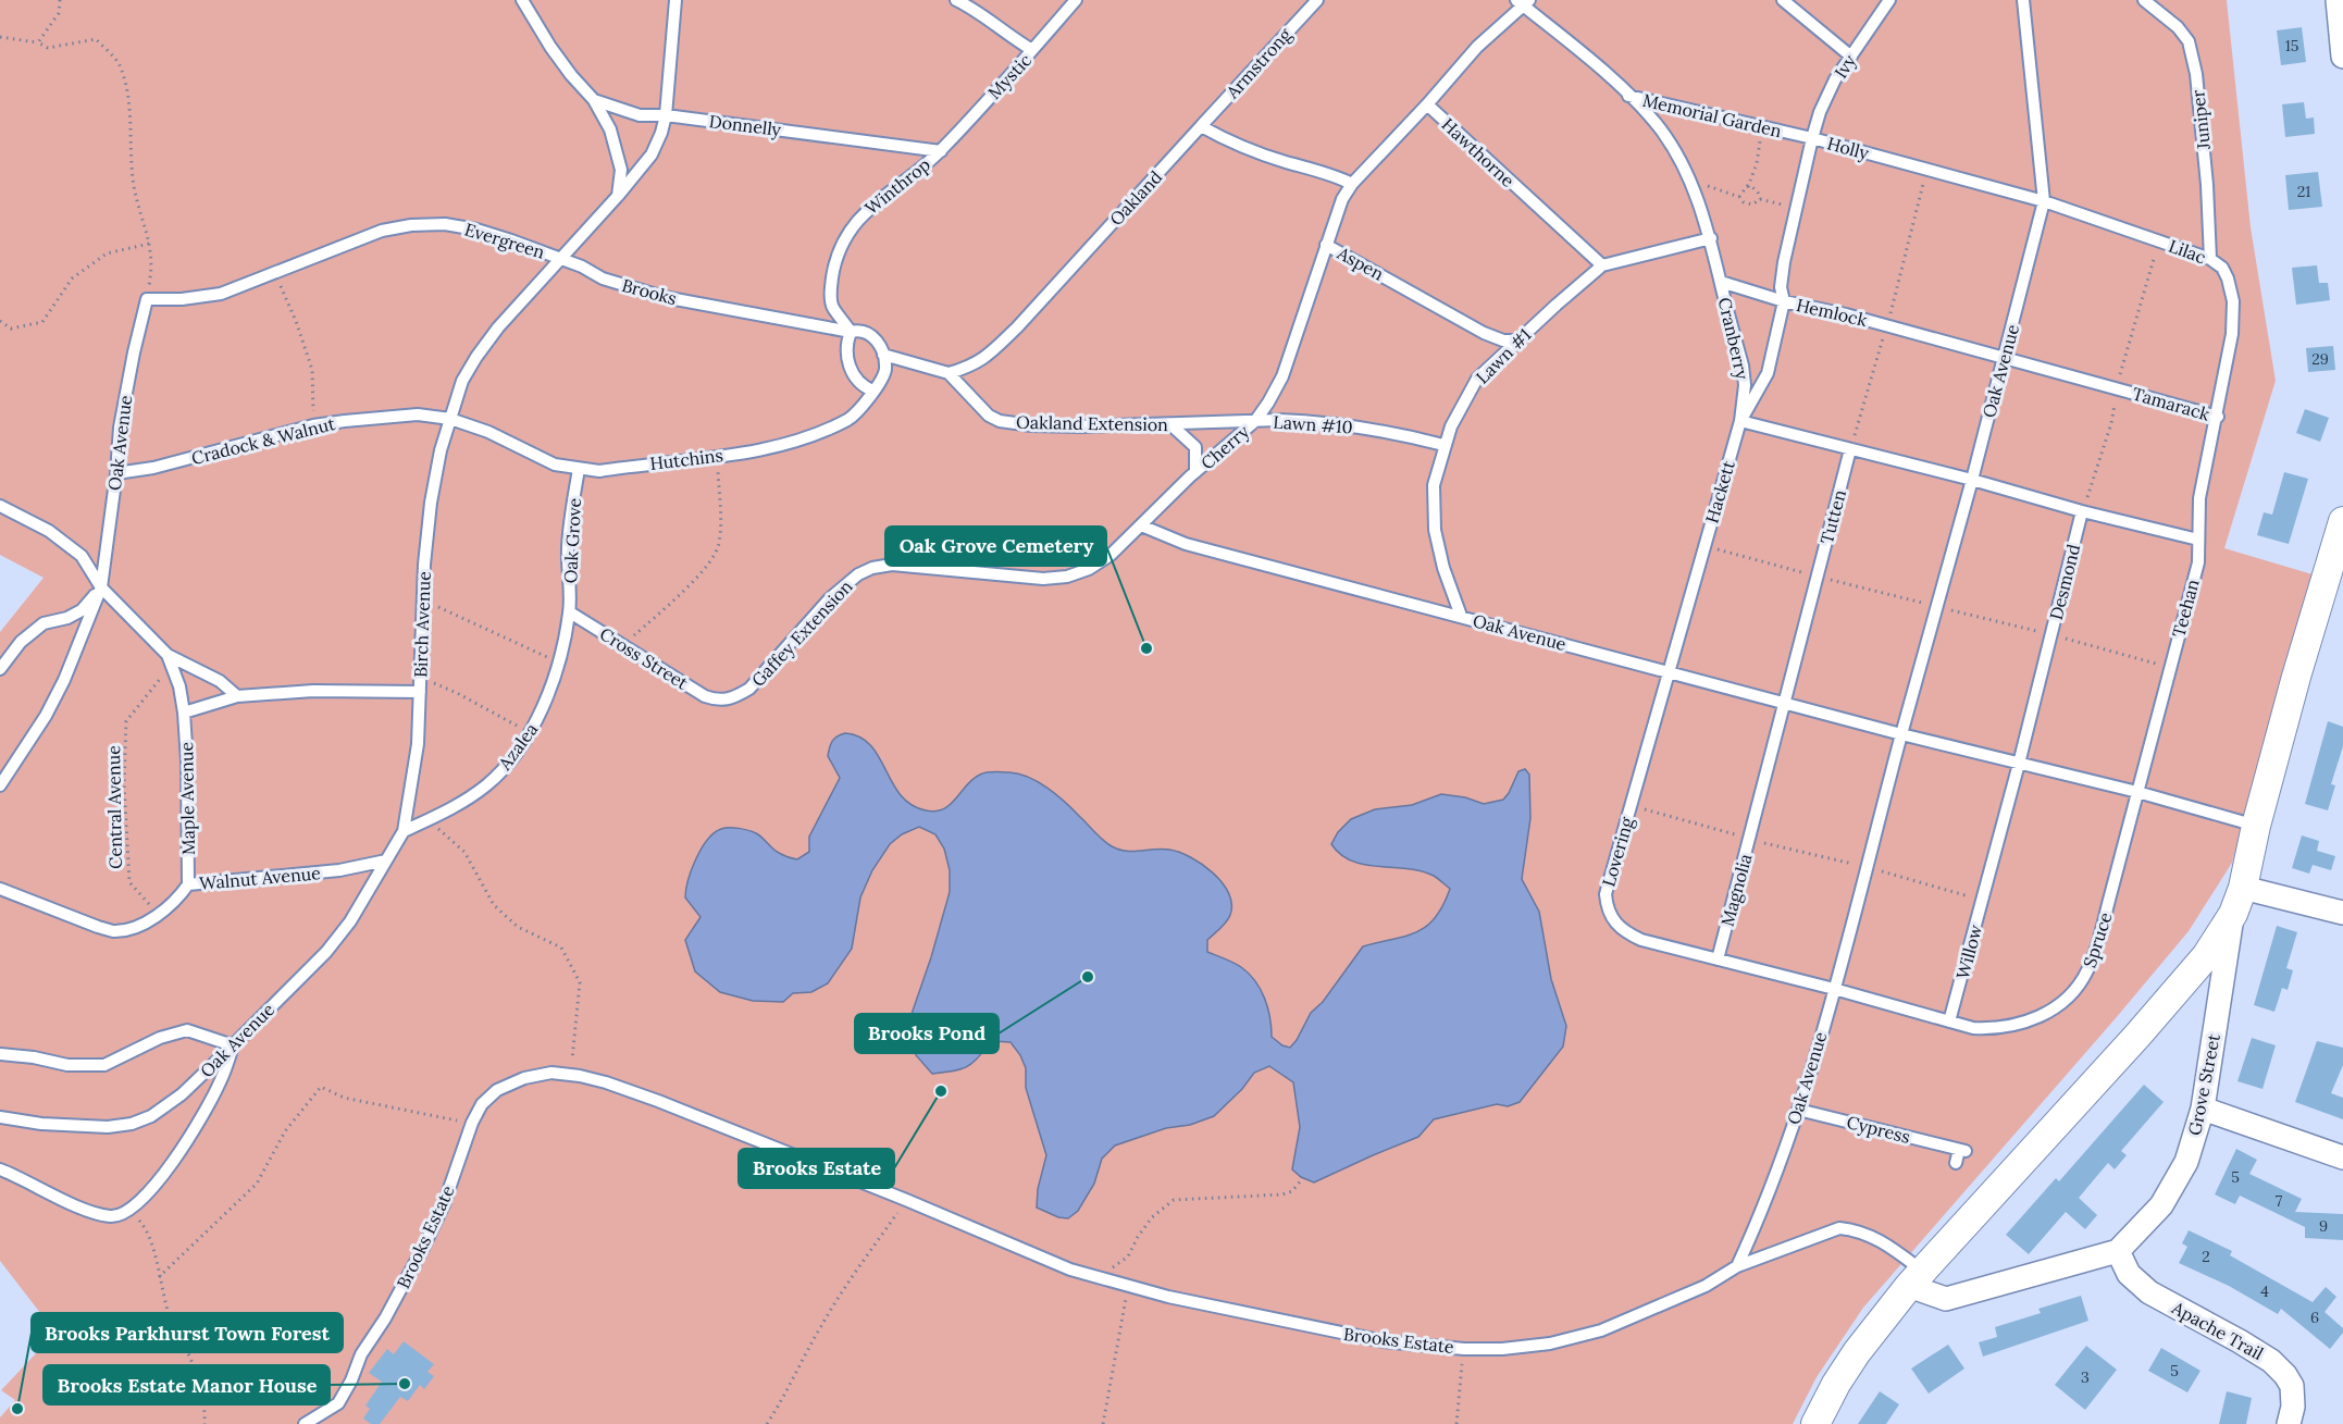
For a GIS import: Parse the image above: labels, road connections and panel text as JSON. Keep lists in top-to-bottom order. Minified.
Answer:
{"streets":{"street":["Grove Street","Apache Trail"],"lane":["Armstrong","Ivy","Mystic","Memorial Garden","Juniper","Donnelly","Holly","Hawthorne","Winthrop","Oakland","Evergreen","Lilac","Aspen","Brooks","Hemlock","Cranberry","Lawn #1","Oak Avenue","Tamarack","Oakland Extension","Lawn #10","Cradock & Walnut","Cherry","Hutchins","Hackett","Tutten","Oak Grove","Desmond","Teehan","Birch Avenue","Gaffey Extension","Cross Street","Azalea","Maple Avenue","Lovering","Walnut Avenue","Magnolia","Spruce","Willow","Cypress","Brooks Estate"],"path":["Central Avenue"]},"crossings":[["Armstrong","Oakland"],["Ivy","Memorial Garden"],["Ivy","Holly"],["Mystic","Donnelly"],["Mystic","Winthrop"],["Memorial Garden","Holly"],["Memorial Garden","Cranberry"],["Memorial Garden","Lawn #1"],["Juniper","Lilac"],["Donnelly","Winthrop"],["Holly","Lilac"],["Holly","Hemlock"],["Holly","Cranberry"],["Holly","Oak Avenue"],["Hawthorne","Aspen"],["Hawthorne","Lawn #1"],["Winthrop","Brooks"],["Oakland","Oakland Extension"],["Evergreen","Brooks"],["Evergreen","Oak Avenue"],["Evergreen","Cradock & Walnut"],["Evergreen","Hutchins"],["Evergreen","Birch Avenue"],["Lilac","Oak Avenue"],["Lilac","Tamarack"],["Aspen","Lawn #1"],["Aspen","Lawn #10"],["Hemlock","Cranberry"],["Hemlock","Oak Avenue"],["Hemlock","Tamarack"],["Hemlock","Hackett"],["Cranberry","Hackett"],["Lawn #1","Oak Avenue"],["Lawn #1","Lawn #10"],["Oak Avenue","Tamarack"],["Oak Avenue","Cradock & Walnut"],["Oak Avenue","Cherry"],["Oak Avenue","Hackett"],["Oak Avenue","Tutten"],["Oak Avenue","Desmond"],["Oak Avenue","Teehan"],["Oak Avenue","Birch Avenue"],["Oak Avenue","Gaffey Extension"],["Oak Avenue","Azalea"],["Oak Avenue","Lovering"],["Oak Avenue","Walnut Avenue"],["Oak Avenue","Magnolia"],["Oak Avenue","Spruce"],["Oak Avenue","Willow"],["Oak Avenue","Grove Street"],["Oak Avenue","Cypress"],["Oak Avenue","Brooks Estate"],["Tamarack","Teehan"],["Oakland Extension","Lawn #10"],["Oakland Extension","Cherry"],["Lawn #10","Cherry"],["Cradock & Walnut","Hutchins"],["Cradock & Walnut","Birch Avenue"],["Cherry","Gaffey Extension"],["Hutchins","Oak Grove"],["Hutchins","Birch Avenue"],["Hackett","Lovering"],["Tutten","Magnolia"],["Oak Grove","Cross Street"],["Oak Grove","Azalea"],["Desmond","Willow"],["Teehan","Spruce"],["Birch Avenue","Azalea"],["Gaffey Extension","Cross Street"],["Cross Street","Azalea"],["Maple Avenue","Central Avenue"],["Maple Avenue","Walnut Avenue"],["Central Avenue","Walnut Avenue"],["Lovering","Magnolia"],["Spruce","Willow"],["Grove Street","Brooks Estate"],["Grove Street","Apache Trail"]],"places":["Oak Grove Cemetery","Brooks Pond","Brooks Estate","Brooks Estate Manor House","Brooks Parkhurst Town Forest"],"house_numbers":["15","21","29","5","7","9","2","4","6","5","3"]}
